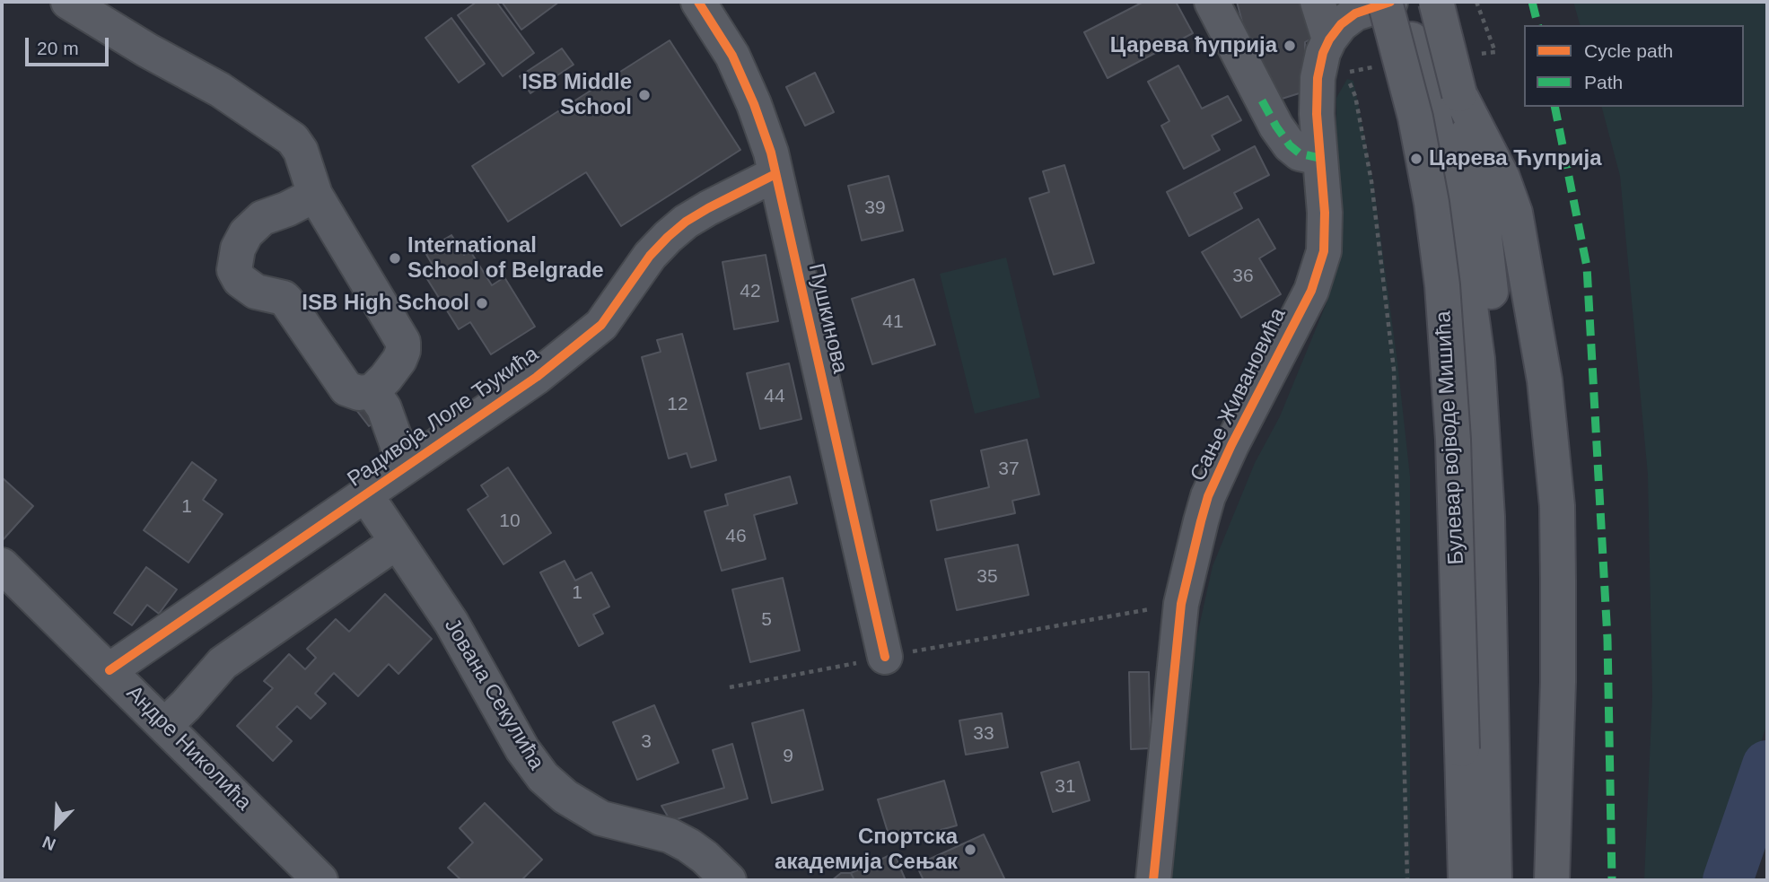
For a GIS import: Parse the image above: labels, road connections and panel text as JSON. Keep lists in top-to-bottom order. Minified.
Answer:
{"streets":{"main road":["Булевар војводе Мишића"],"street":["Пушкинова","Сање Живановића","Радивоја Лоле Ђукића","Јована Секулића","Андре Николића"]},"crossings":[["Пушкинова","Радивоја Лоле Ђукића"],["Радивоја Лоле Ђукића","Јована Секулића"],["Радивоја Лоле Ђукића","Андре Николића"]],"places":["Царева ћуприја","ISB Middle School","Царева Ћуприја","International School of Belgrade","ISB High School","Спортска академија Сењак"],"house_numbers":["39","36","42","41","44","12","37","1","10","46","35","1","5","33","3","9","31"],"legend":["Cycle path","Path"],"scale_bar":"20 m","north":"bottom left"}
